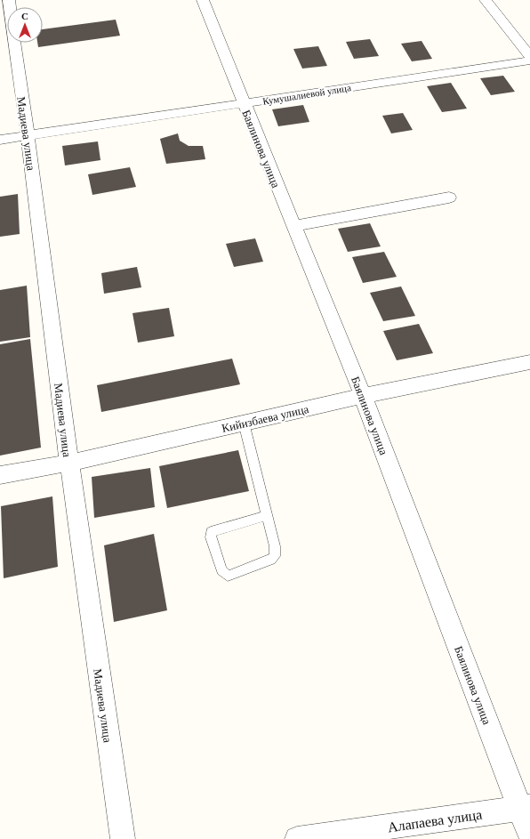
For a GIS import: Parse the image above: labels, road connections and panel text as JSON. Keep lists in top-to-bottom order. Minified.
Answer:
{"streets":{"street":["Кумушалиевой улица","Мадиева улица","Баялинова улица","Кийизбаева улица","Алапаева улица"]},"crossings":[["Кумушалиевой улица","Мадиева улица"],["Кумушалиевой улица","Баялинова улица"],["Мадиева улица","Кийизбаева улица"],["Баялинова улица","Кийизбаева улица"],["Баялинова улица","Алапаева улица"]],"north":"top"}
